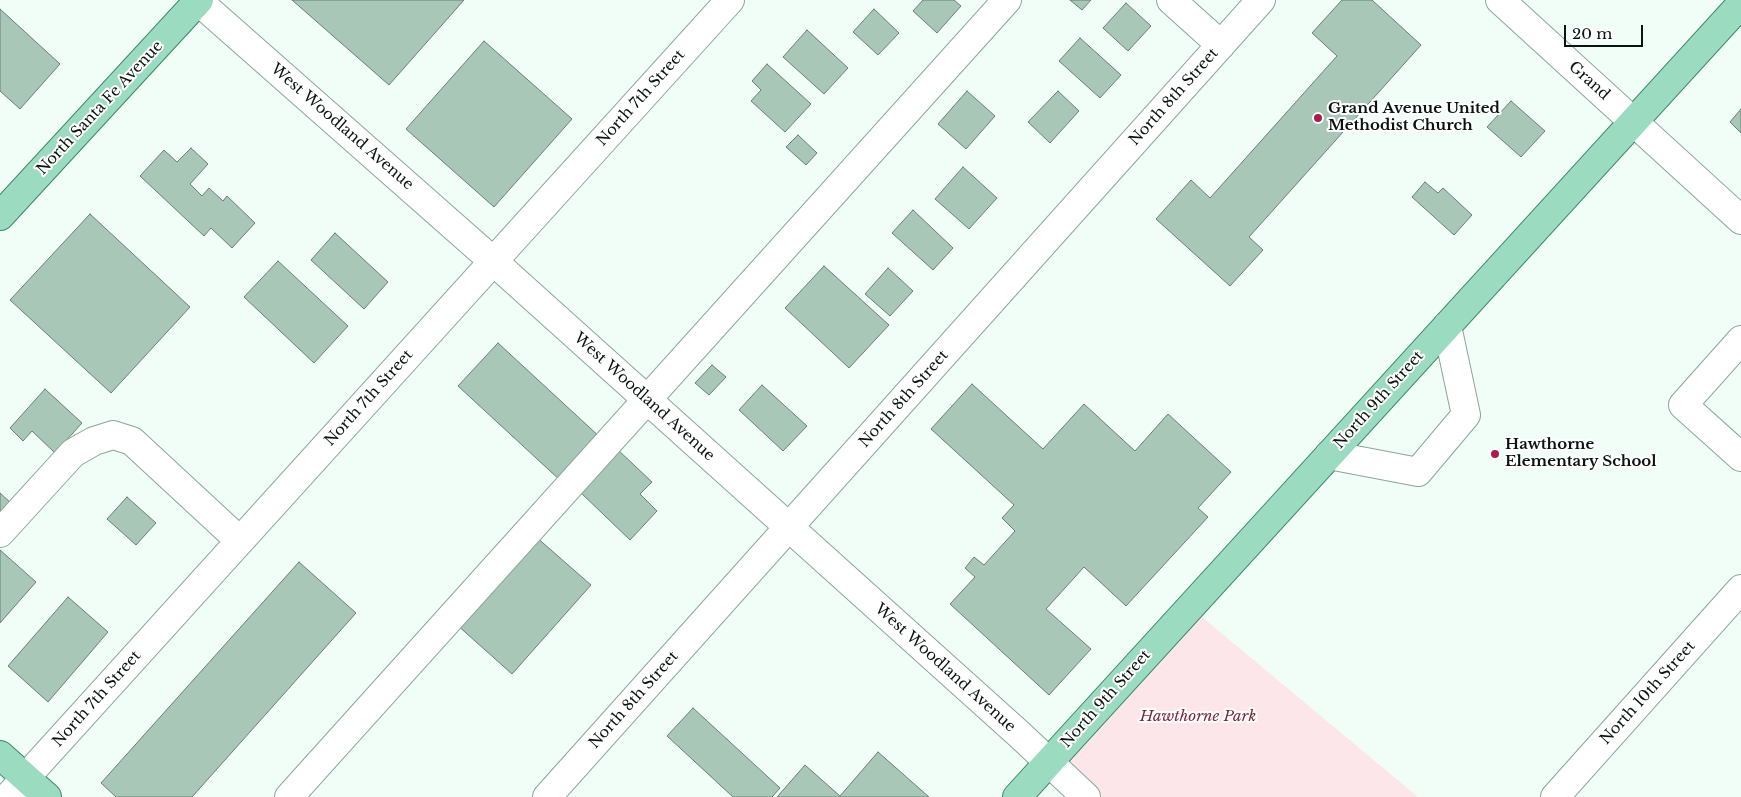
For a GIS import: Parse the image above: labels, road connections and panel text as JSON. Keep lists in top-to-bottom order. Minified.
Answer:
{"streets":{"main road":["North Santa Fe Avenue","North 9th Street"],"street":["Grand","North 8th Street","North 7th Street","West Woodland Avenue","North 10th Street"]},"crossings":[["Grand","North 9th Street"],["North 8th Street","West Woodland Avenue"],["North 7th Street","West Woodland Avenue"],["North Santa Fe Avenue","West Woodland Avenue"],["West Woodland Avenue","North 9th Street"]],"parks":["Hawthorne Park"],"places":["Grand Avenue United Methodist Church","Hawthorne Elementary School"],"scale_bar":"20 m"}
